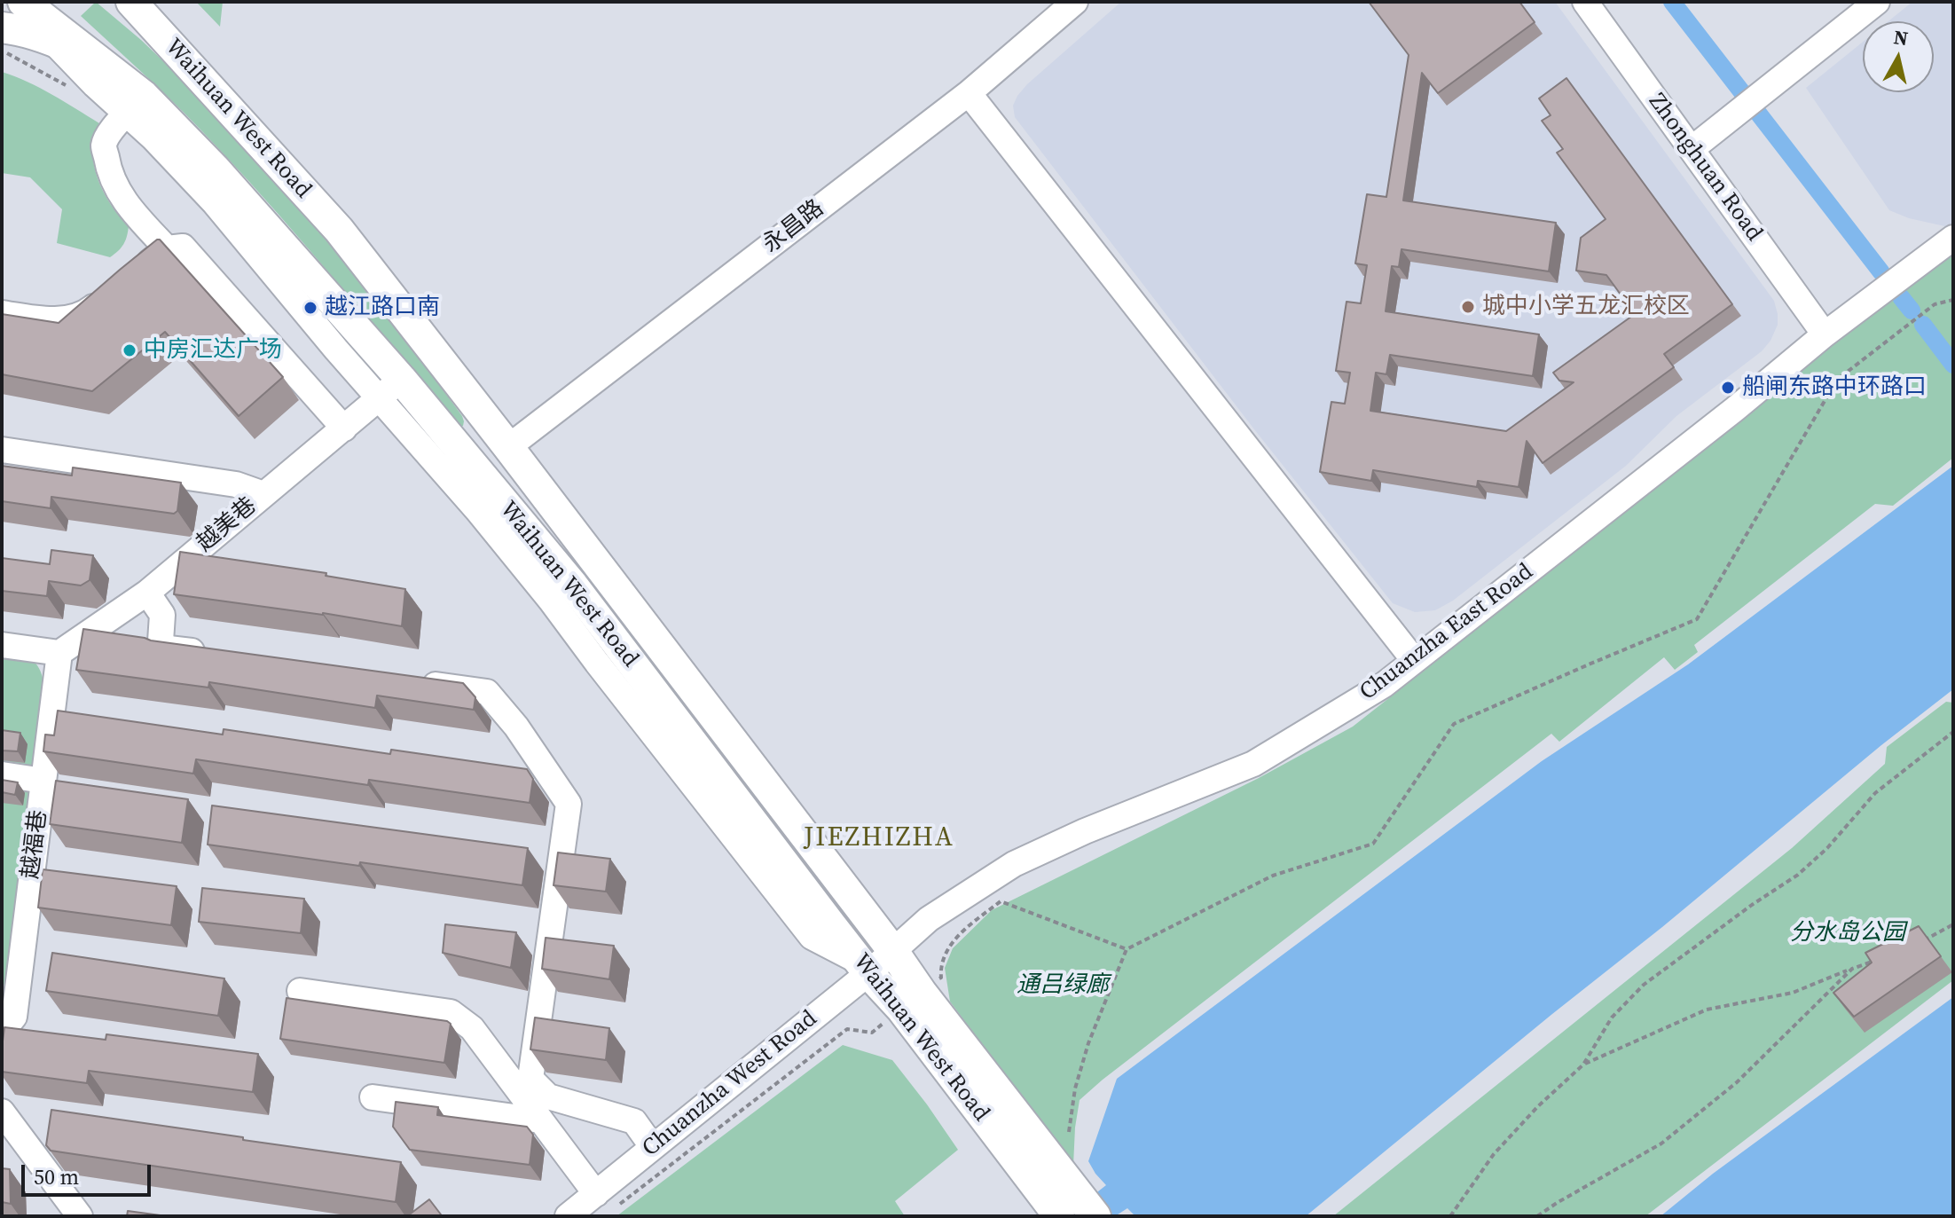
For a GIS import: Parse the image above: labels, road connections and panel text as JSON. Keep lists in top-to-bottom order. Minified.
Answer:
{"streets":{"main road":["Waihuan West Road"],"street":["Zhonghuan Road","永昌路","越美巷","Chuanzha East Road","越福巷","Chuanzha West Road"]},"crossings":[["Waihuan West Road","永昌路"],["Waihuan West Road","越美巷"],["Waihuan West Road","Chuanzha East Road"],["Waihuan West Road","Chuanzha West Road"],["Zhonghuan Road","Chuanzha East Road"],["越美巷","越福巷"],["Chuanzha East Road","Chuanzha West Road"]],"districts":["JIEZHIZHA"],"parks":["分水岛公园","通吕绿廊"],"places":["城中小学五龙汇校区","越江路口南","中房汇达广场","船闸东路中环路口"],"scale_bar":"50 m","north":"top"}
